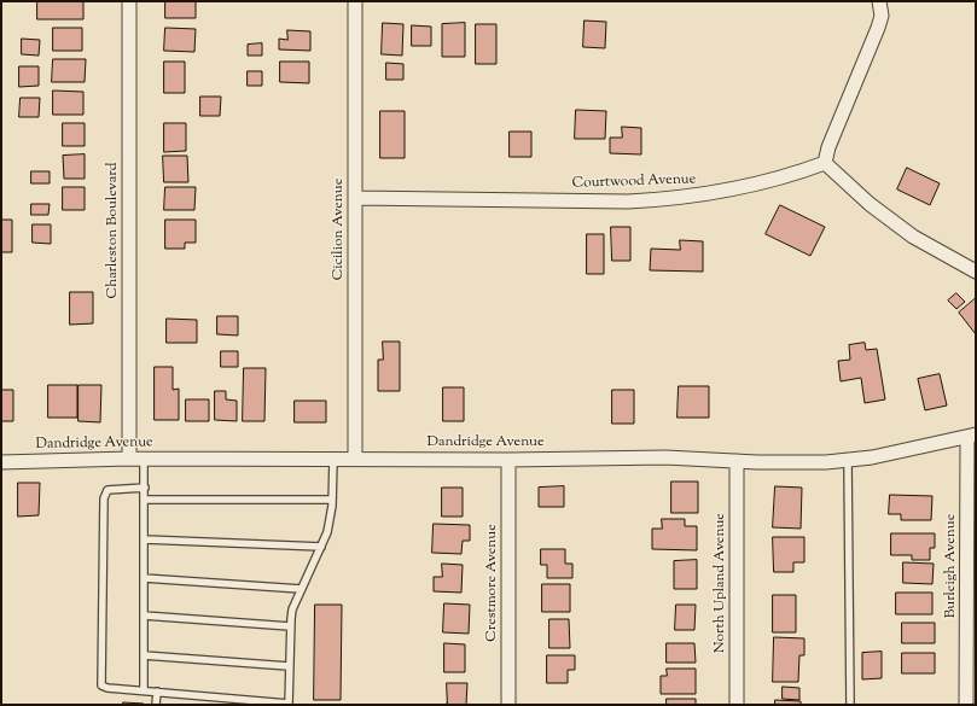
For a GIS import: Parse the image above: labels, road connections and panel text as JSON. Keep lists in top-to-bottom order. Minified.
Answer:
{"streets":{"street":["Courtwood Avenue","Cicilion Avenue","Charleston Boulevard","Dandridge Avenue","Burleigh Avenue","Crestmore Avenue","North Upland Avenue"]},"crossings":[["Courtwood Avenue","Cicilion Avenue"],["Cicilion Avenue","Dandridge Avenue"],["Charleston Boulevard","Dandridge Avenue"],["Dandridge Avenue","Burleigh Avenue"],["Dandridge Avenue","Crestmore Avenue"],["Dandridge Avenue","North Upland Avenue"]]}
